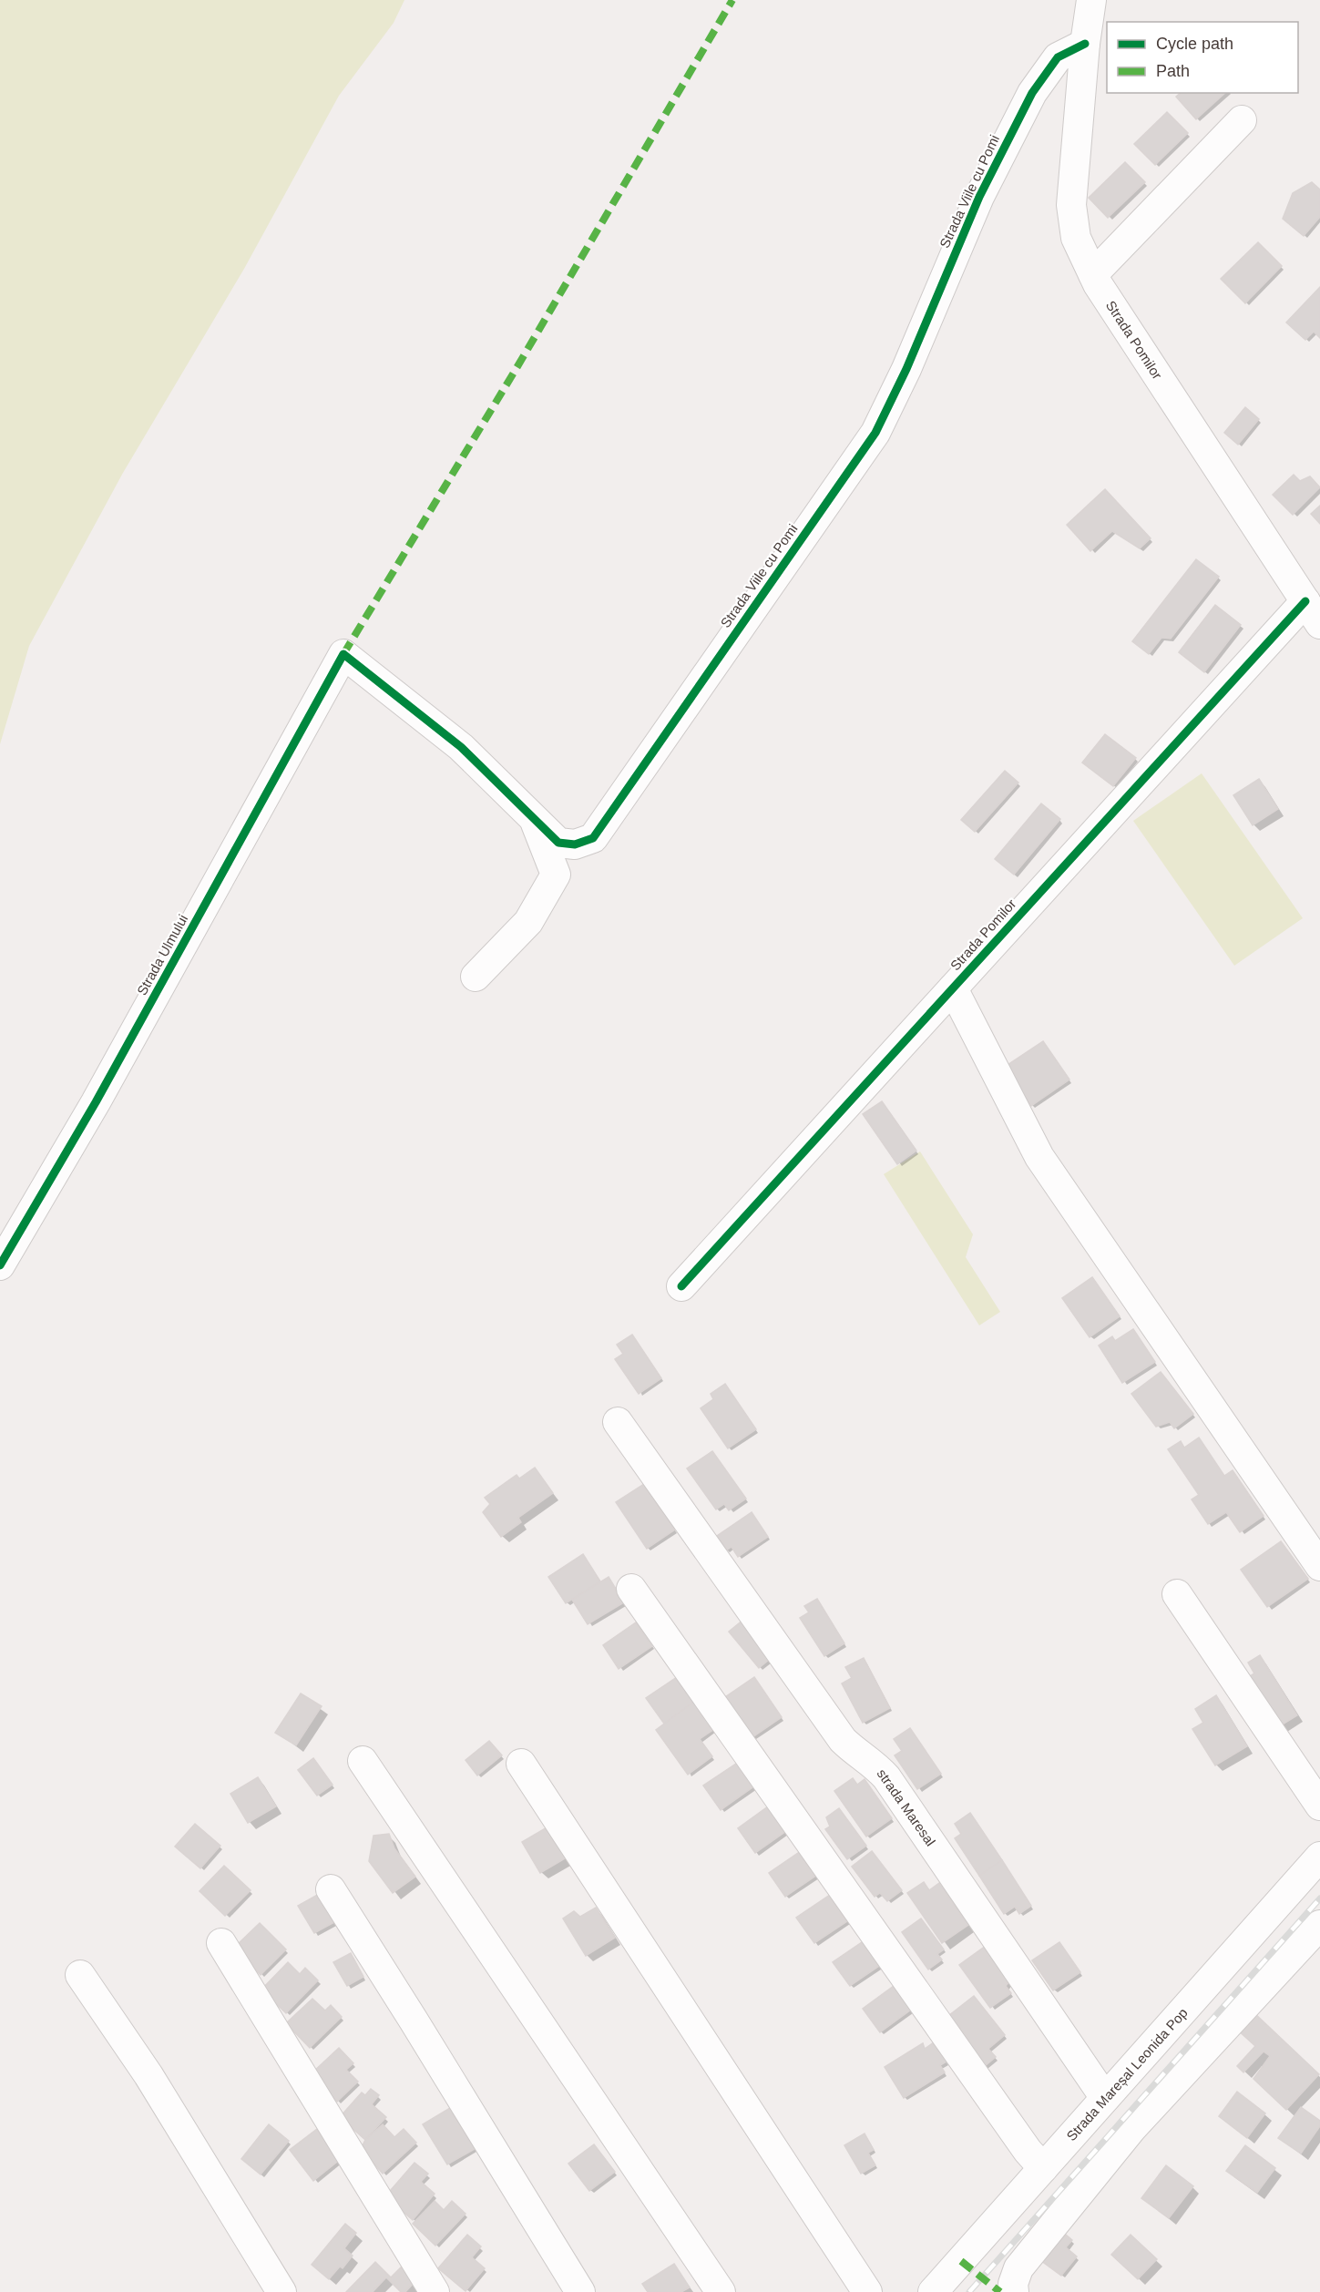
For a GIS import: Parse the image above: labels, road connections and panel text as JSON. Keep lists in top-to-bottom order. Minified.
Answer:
{"streets":{"street":["Strada Viile cu Pomi","Strada Pomilor","Strada Ulmului","strada Maresal","Strada Mareșal Leonida Pop"]},"crossings":[["Strada Viile cu Pomi","Strada Pomilor"],["strada Maresal","Strada Mareșal Leonida Pop"]],"legend":["Cycle path","Path"]}
